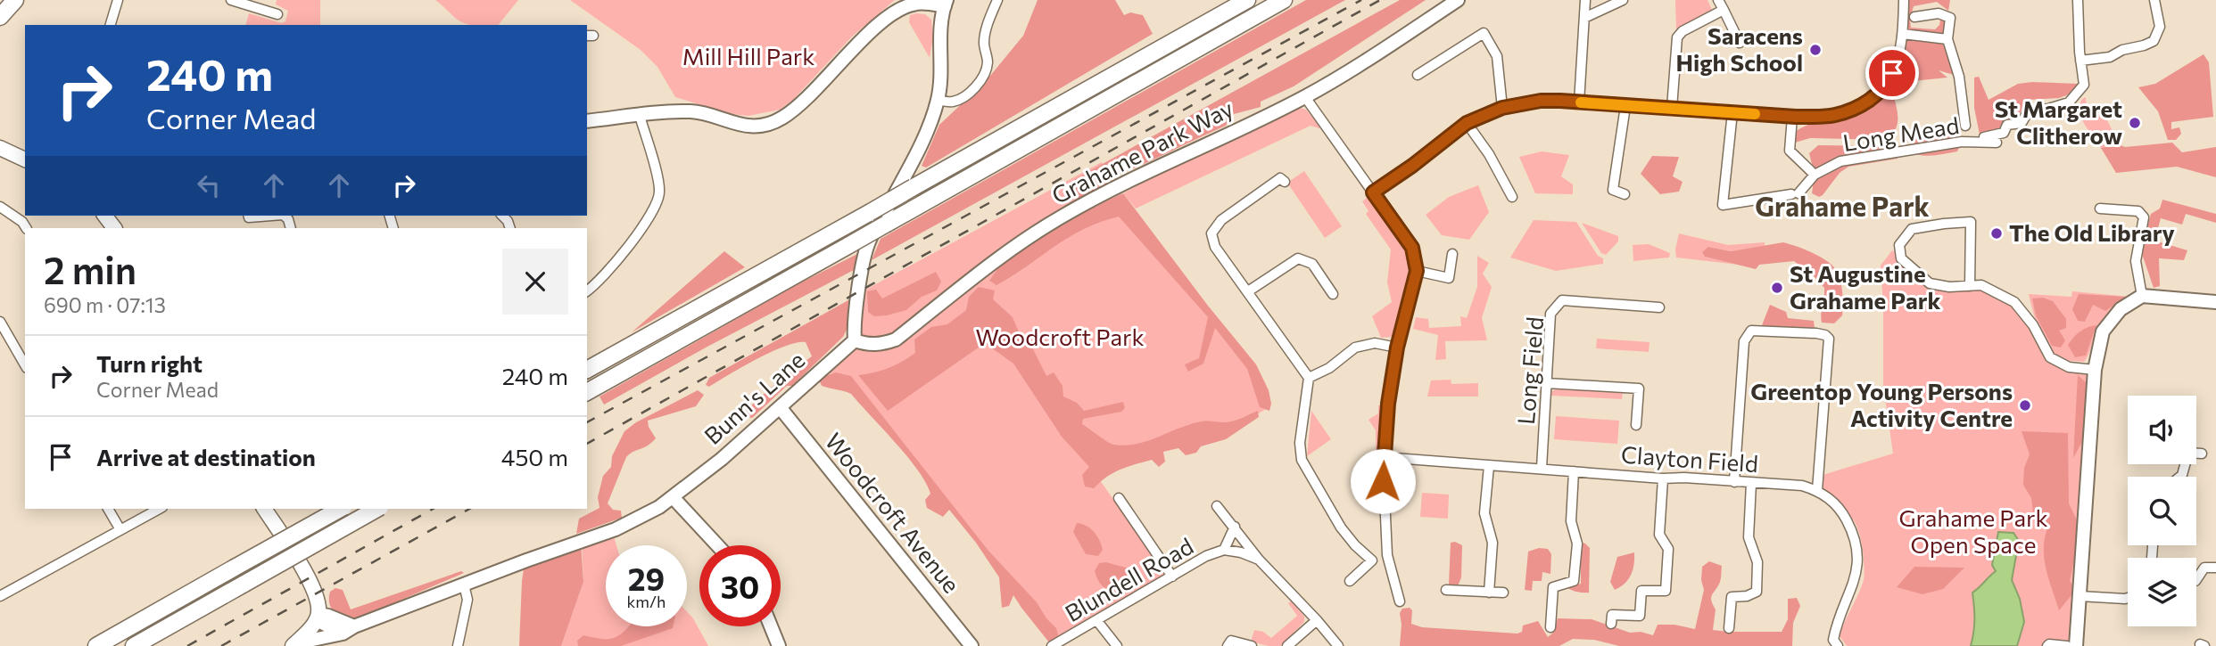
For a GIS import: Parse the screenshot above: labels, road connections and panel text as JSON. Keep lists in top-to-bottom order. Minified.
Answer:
{"streets":{"street":["Long Mead","Grahame Park Way","Long Field","Bunn's Lane","Clayton Field","Woodcroft Avenue","Blundell Road"]},"crossings":[["Grahame Park Way","Bunn's Lane"],["Long Field","Clayton Field"],["Bunn's Lane","Woodcroft Avenue"]],"districts":["Grahame Park"],"parks":["Mill Hill Park","Woodcroft Park","Grahame Park Open Space"],"places":["Saracens High School","St Margaret Clitherow","The Old Library","St Augustine Grahame Park","Greentop Young Persons Activity Centre"],"page":{"turn":["240 m","Corner Mead"],"heading":["2 min","690 m · 07:13"],"list":[{"name":"Turn right","note":"Corner Mead","value":"240 m"},{"name":"Arrive at destination","value":"450 m"}],"speed":"29 km/h","limit":"30"}}
